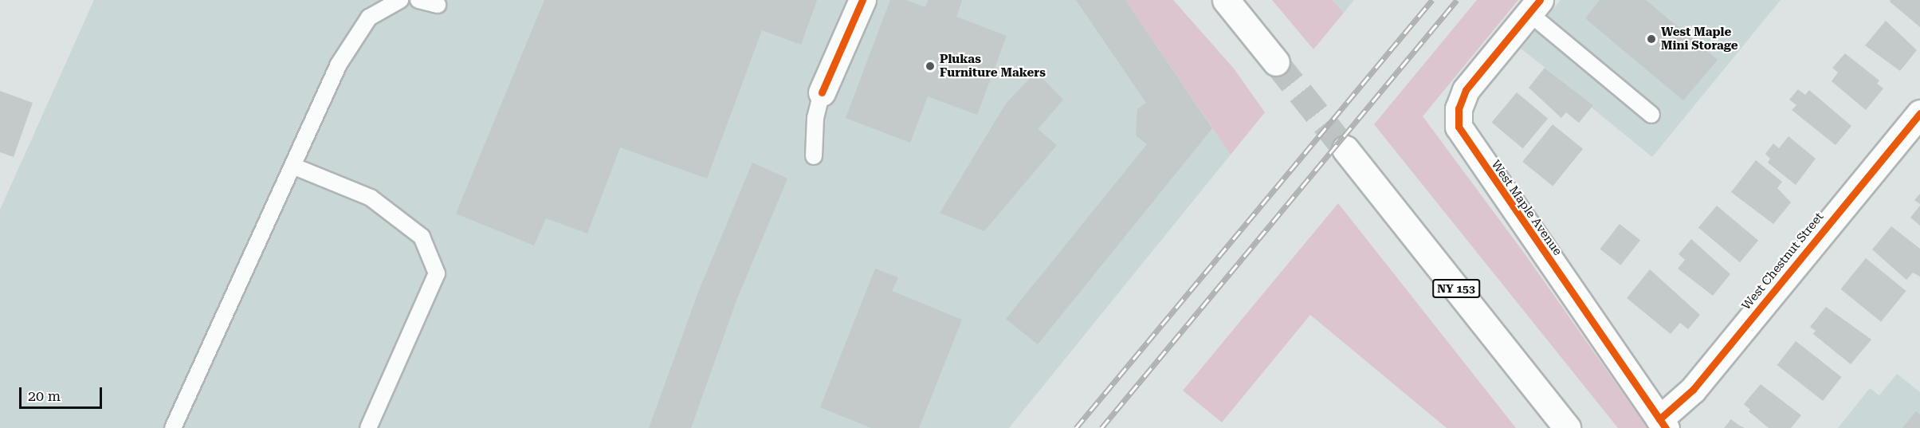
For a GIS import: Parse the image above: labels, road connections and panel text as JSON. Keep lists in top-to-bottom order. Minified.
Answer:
{"streets":{"street":["West Maple Avenue","West Chestnut Street","NY 153"]},"crossings":[["West Maple Avenue","West Chestnut Street"]],"places":["West Maple Mini Storage","Plukas Furniture Makers"],"scale_bar":"20 m"}
